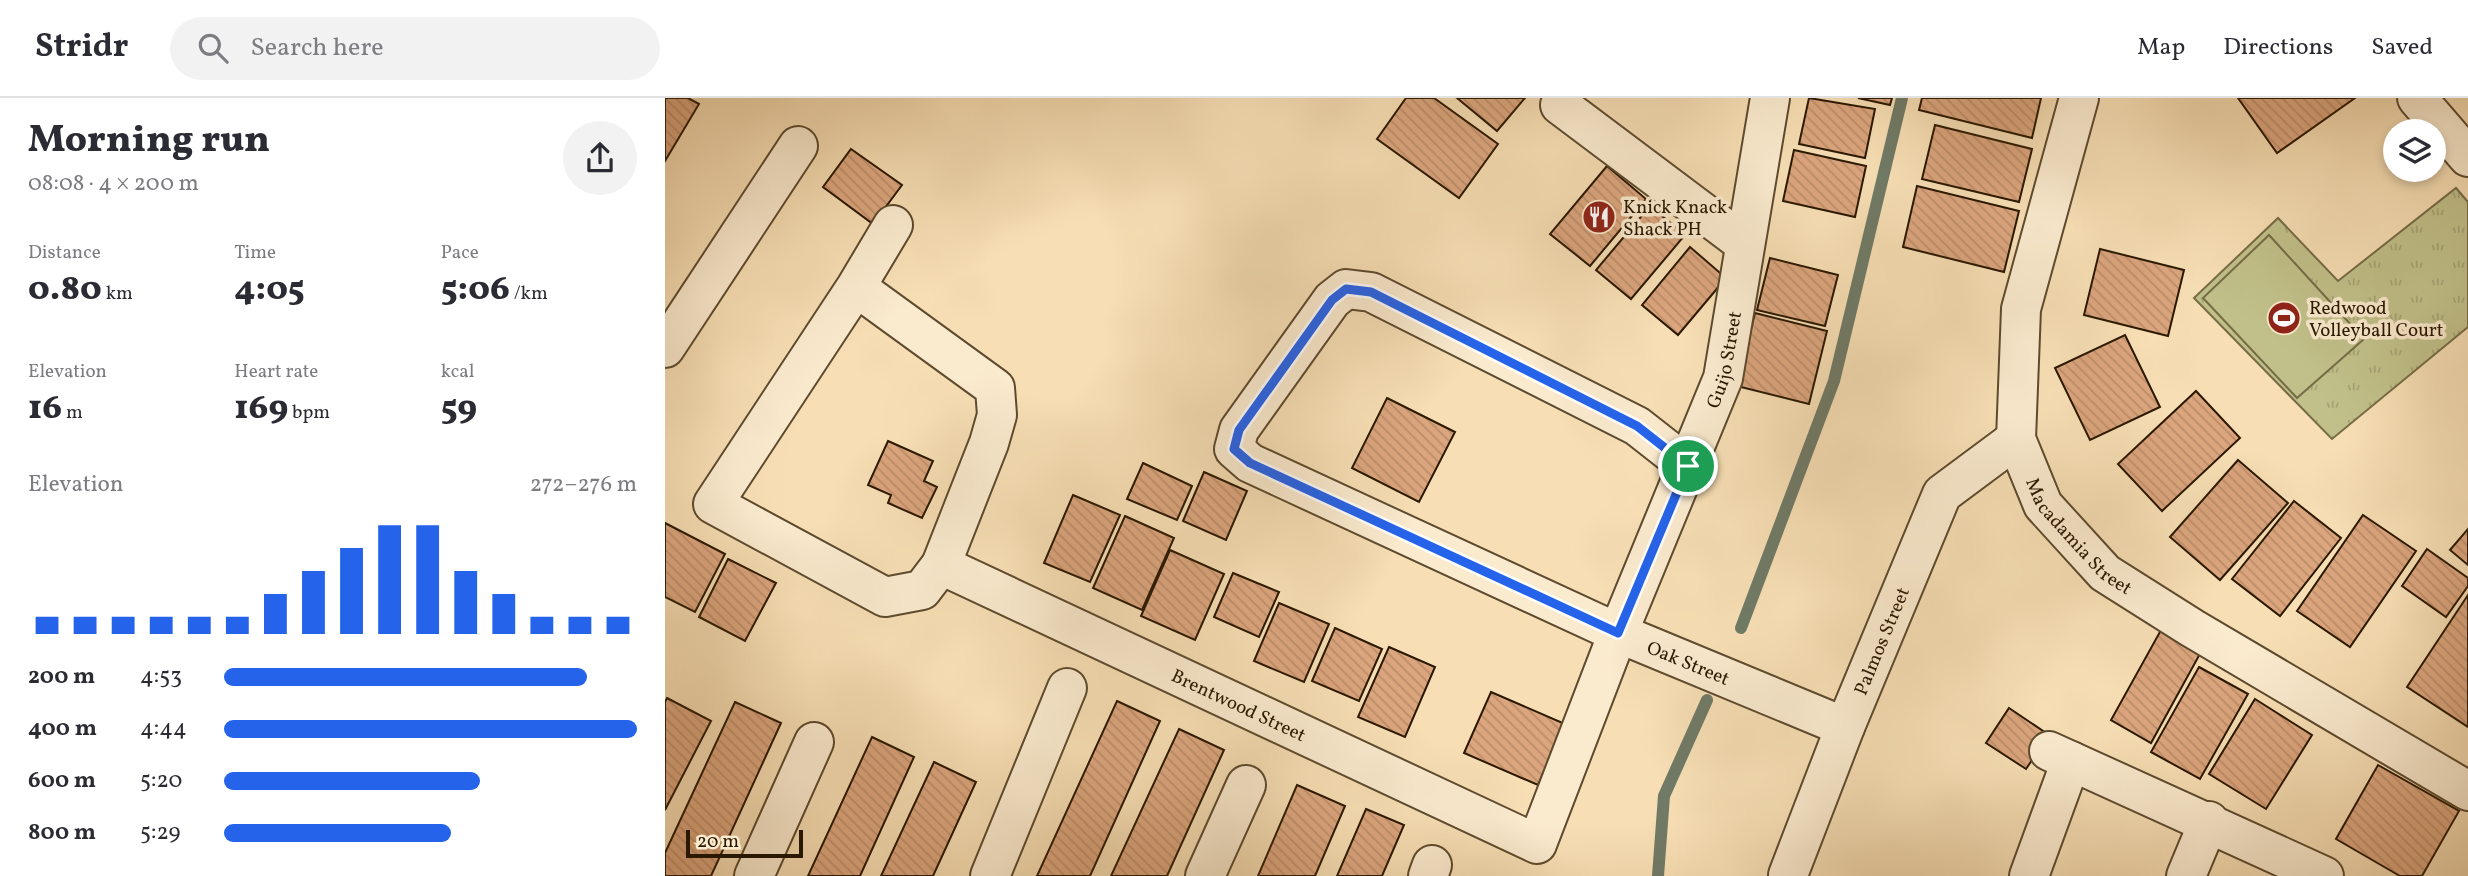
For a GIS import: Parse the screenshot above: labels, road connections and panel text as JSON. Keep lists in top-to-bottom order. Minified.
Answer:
{"streets":{"street":["Guijo Street","Macadamia Street","Palmos Street","Oak Street","Brentwood Street"]},"crossings":[["Guijo Street","Oak Street"],["Guijo Street","Brentwood Street"],["Macadamia Street","Palmos Street"],["Palmos Street","Oak Street"]],"places":{"restaurant":["Knick Knack Shack PH"],"sports":["Redwood Volleyball Court"]},"scale_bar":"20 m","page":{"header":"Stridr","search":"Search here","nav":["Map","Directions","Saved"],"heading":["Morning run","08:08 · 4 × 200 m"],"stats":[["Distance","0.80 km"],["Time","4:05"],["Pace","5:06 /km"],["Elevation","16 m"],["Heart rate","169 bpm"],["kcal","59"]],"chart":["Elevation","272–276 m"],"list":[{"name":"200 m","note":"4:53"},{"name":"400 m","note":"4:44"},{"name":"600 m","note":"5:20"},{"name":"800 m","note":"5:29"}],"scale":"20 m"}}
